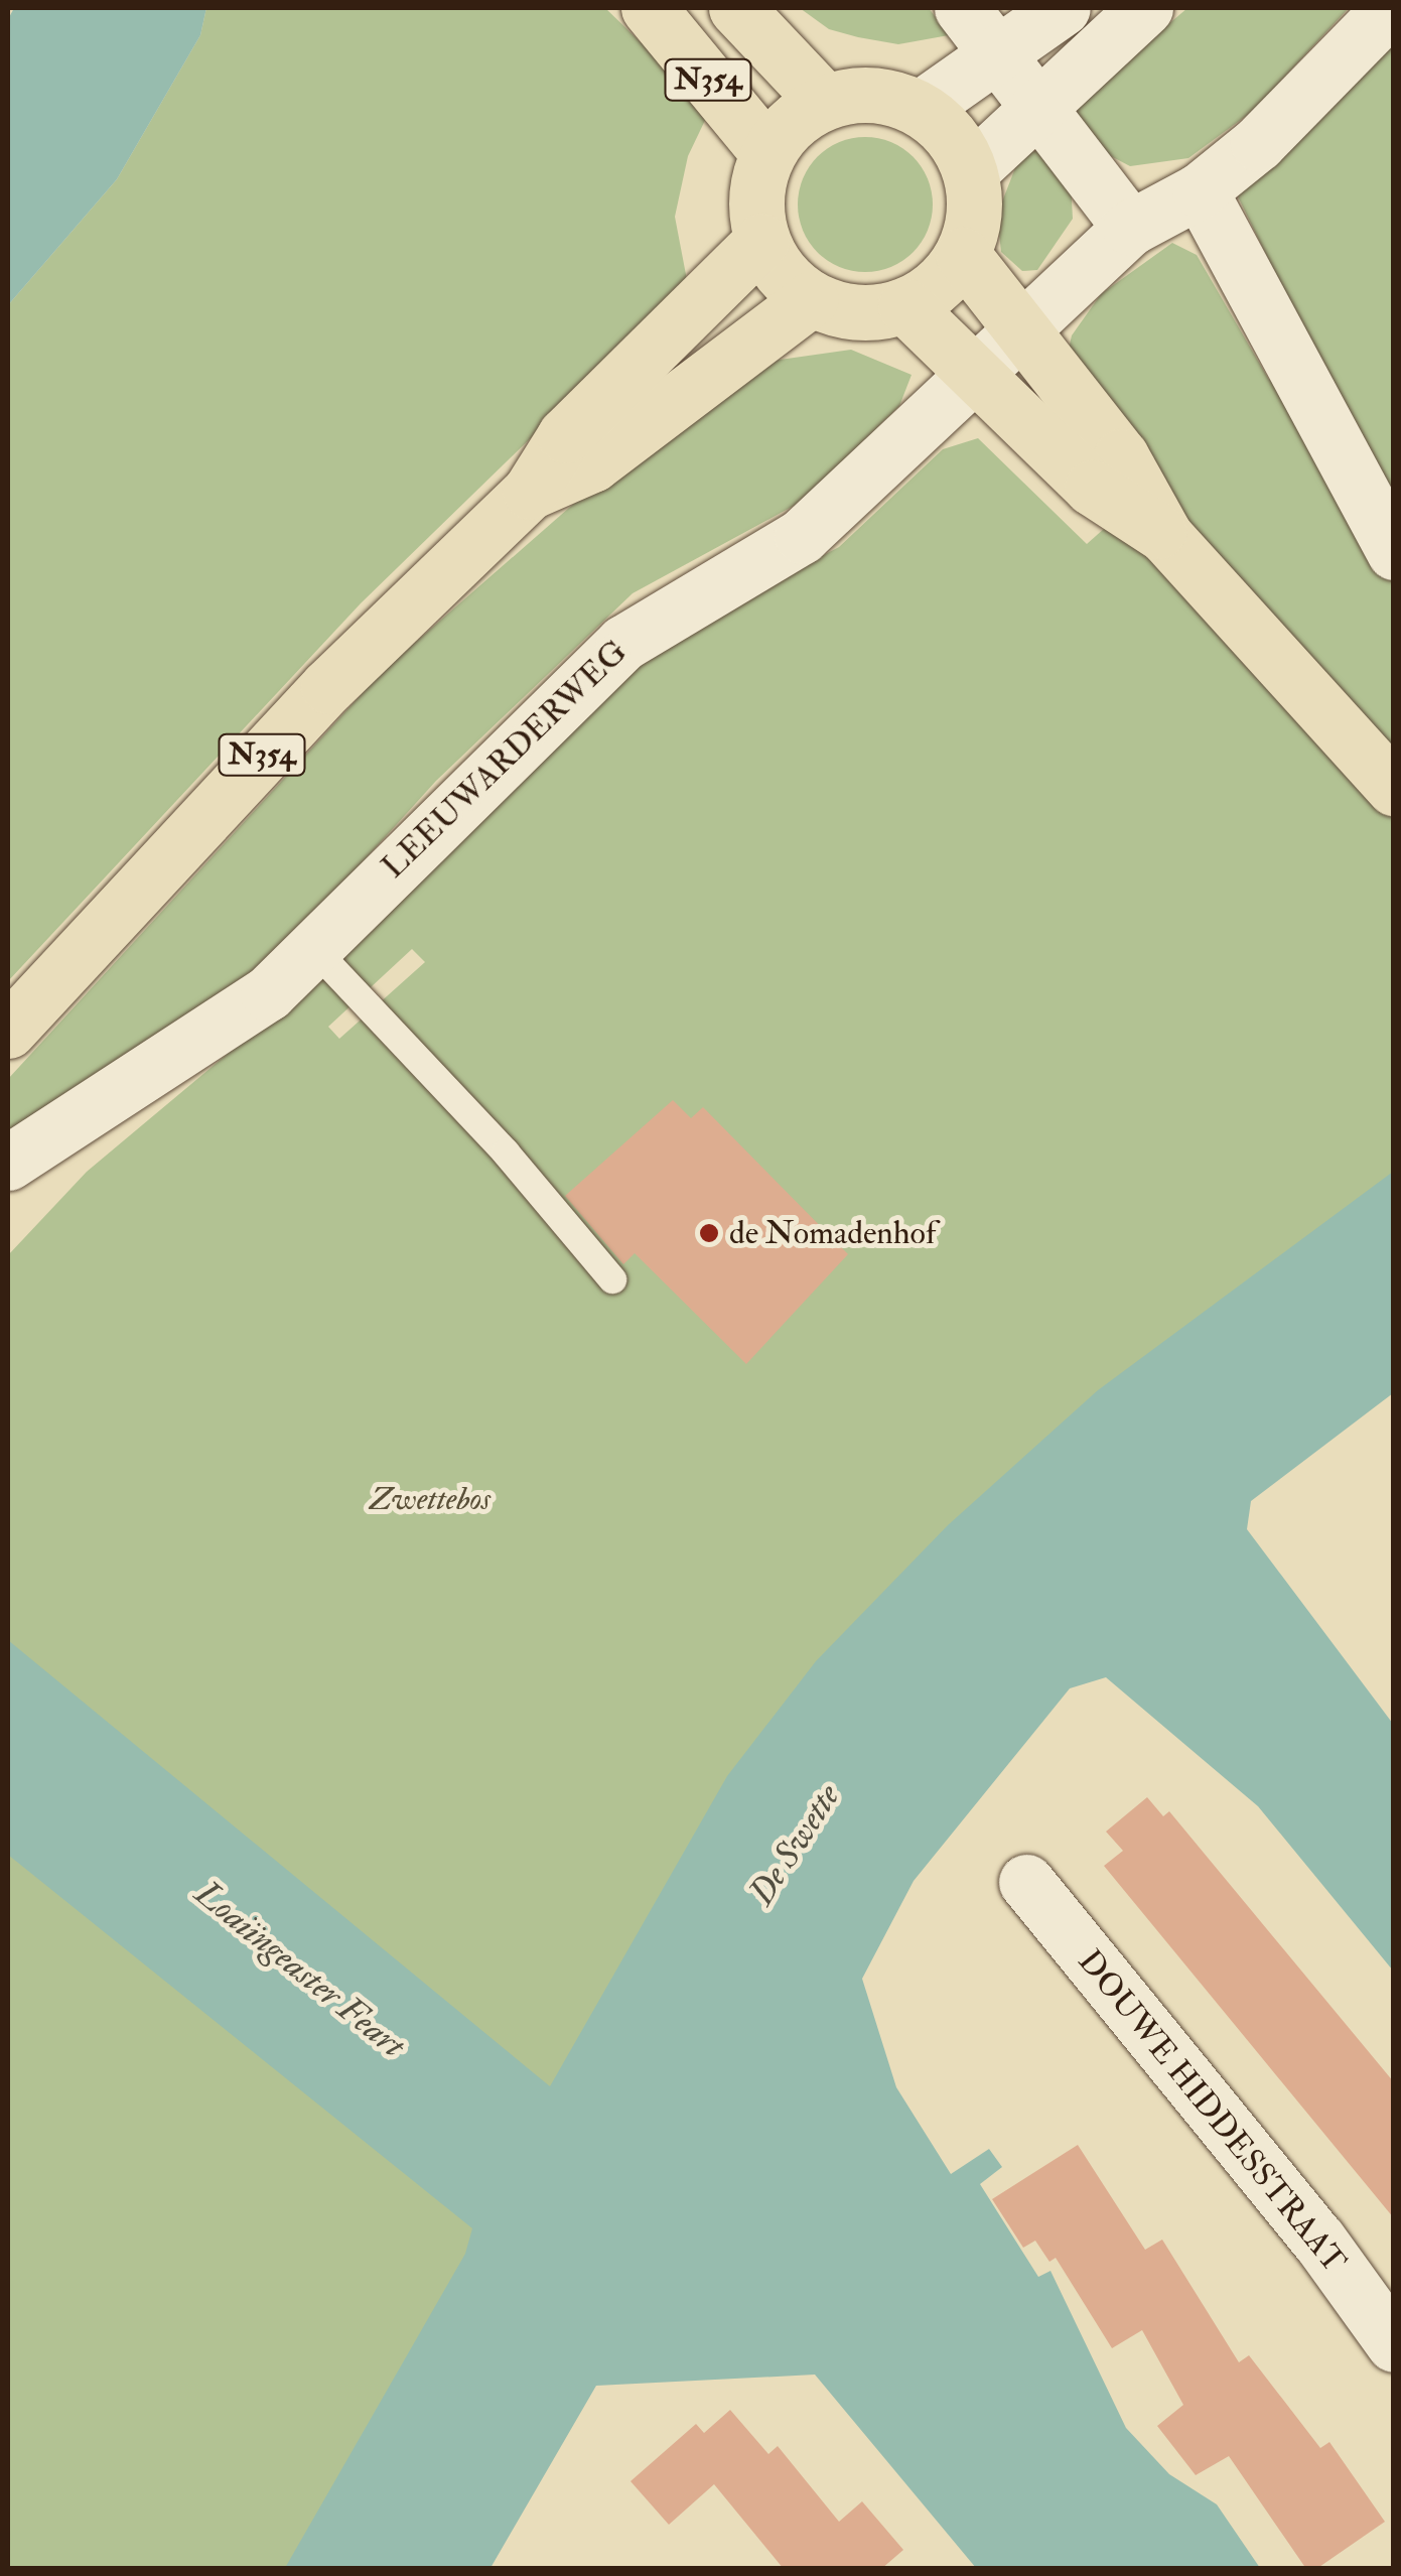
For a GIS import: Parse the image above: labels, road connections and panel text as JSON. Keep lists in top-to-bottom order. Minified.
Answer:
{"streets":{"main road":["N354"],"street":["LEEUWARDERWEG","DOUWE HIDDESSTRAAT"]},"water":["De Swette","Loaiïngeaster Feart"],"parks":["Zwettebos"],"places":["de Nomadenhof"]}
